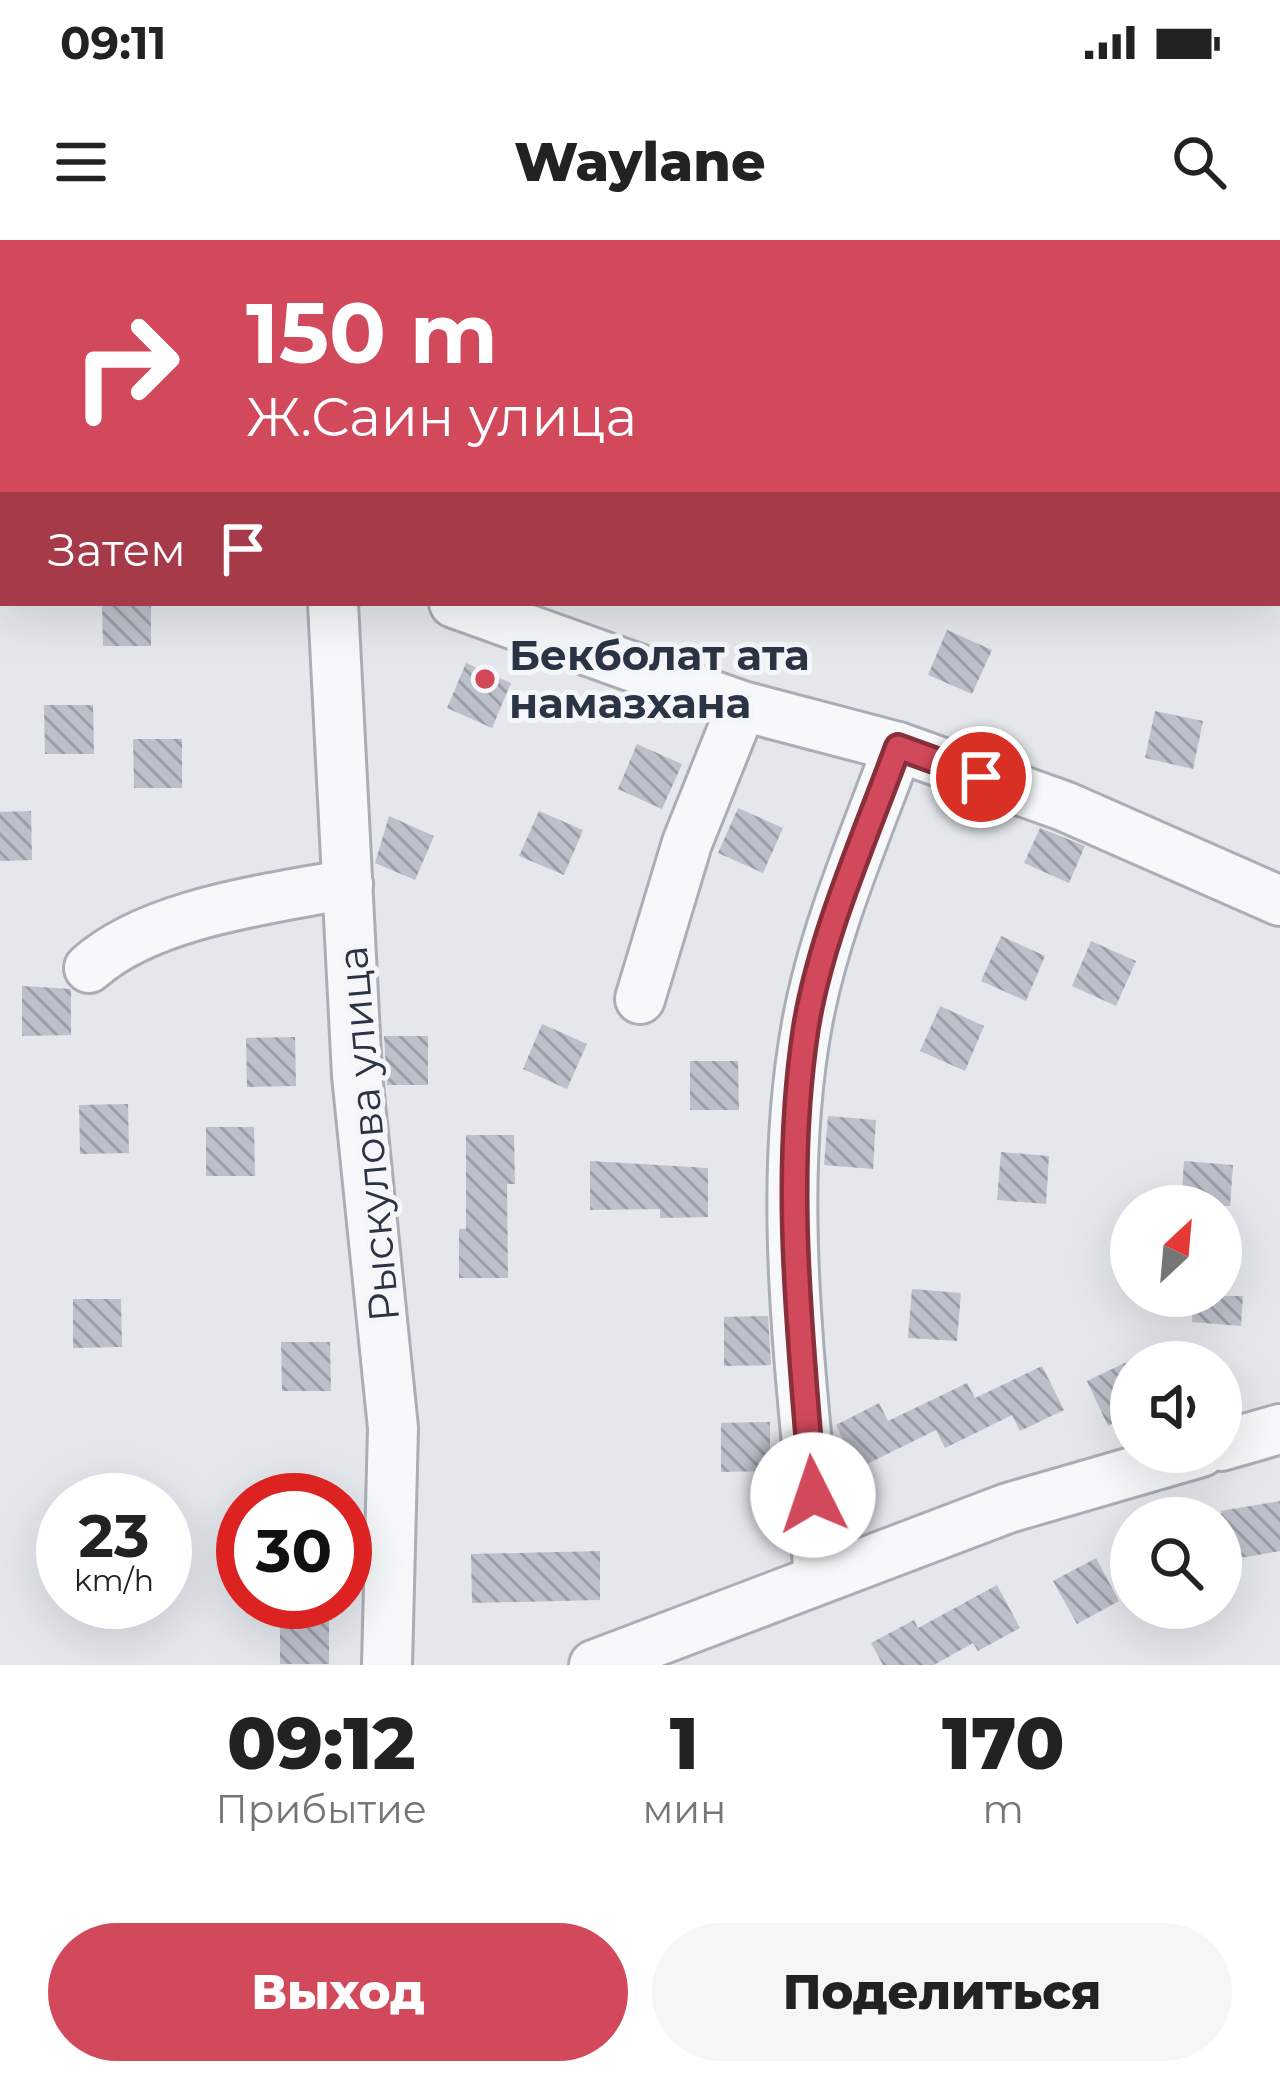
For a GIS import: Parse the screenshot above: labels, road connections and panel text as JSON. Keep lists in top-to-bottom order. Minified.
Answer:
{"streets":{"street":["Рыскулова улица"]},"places":["Бекболат ата намазхана"],"north":"top right","page":{"status":"09:11","header":"Waylane","turn":["150 m","Ж.Саин улица"],"then":"Затем","speed":"23 km/h","limit":"30","eta":["09:12","Прибытие","1","мин","170","m"],"buttons":["Выход","Поделиться"]}}
